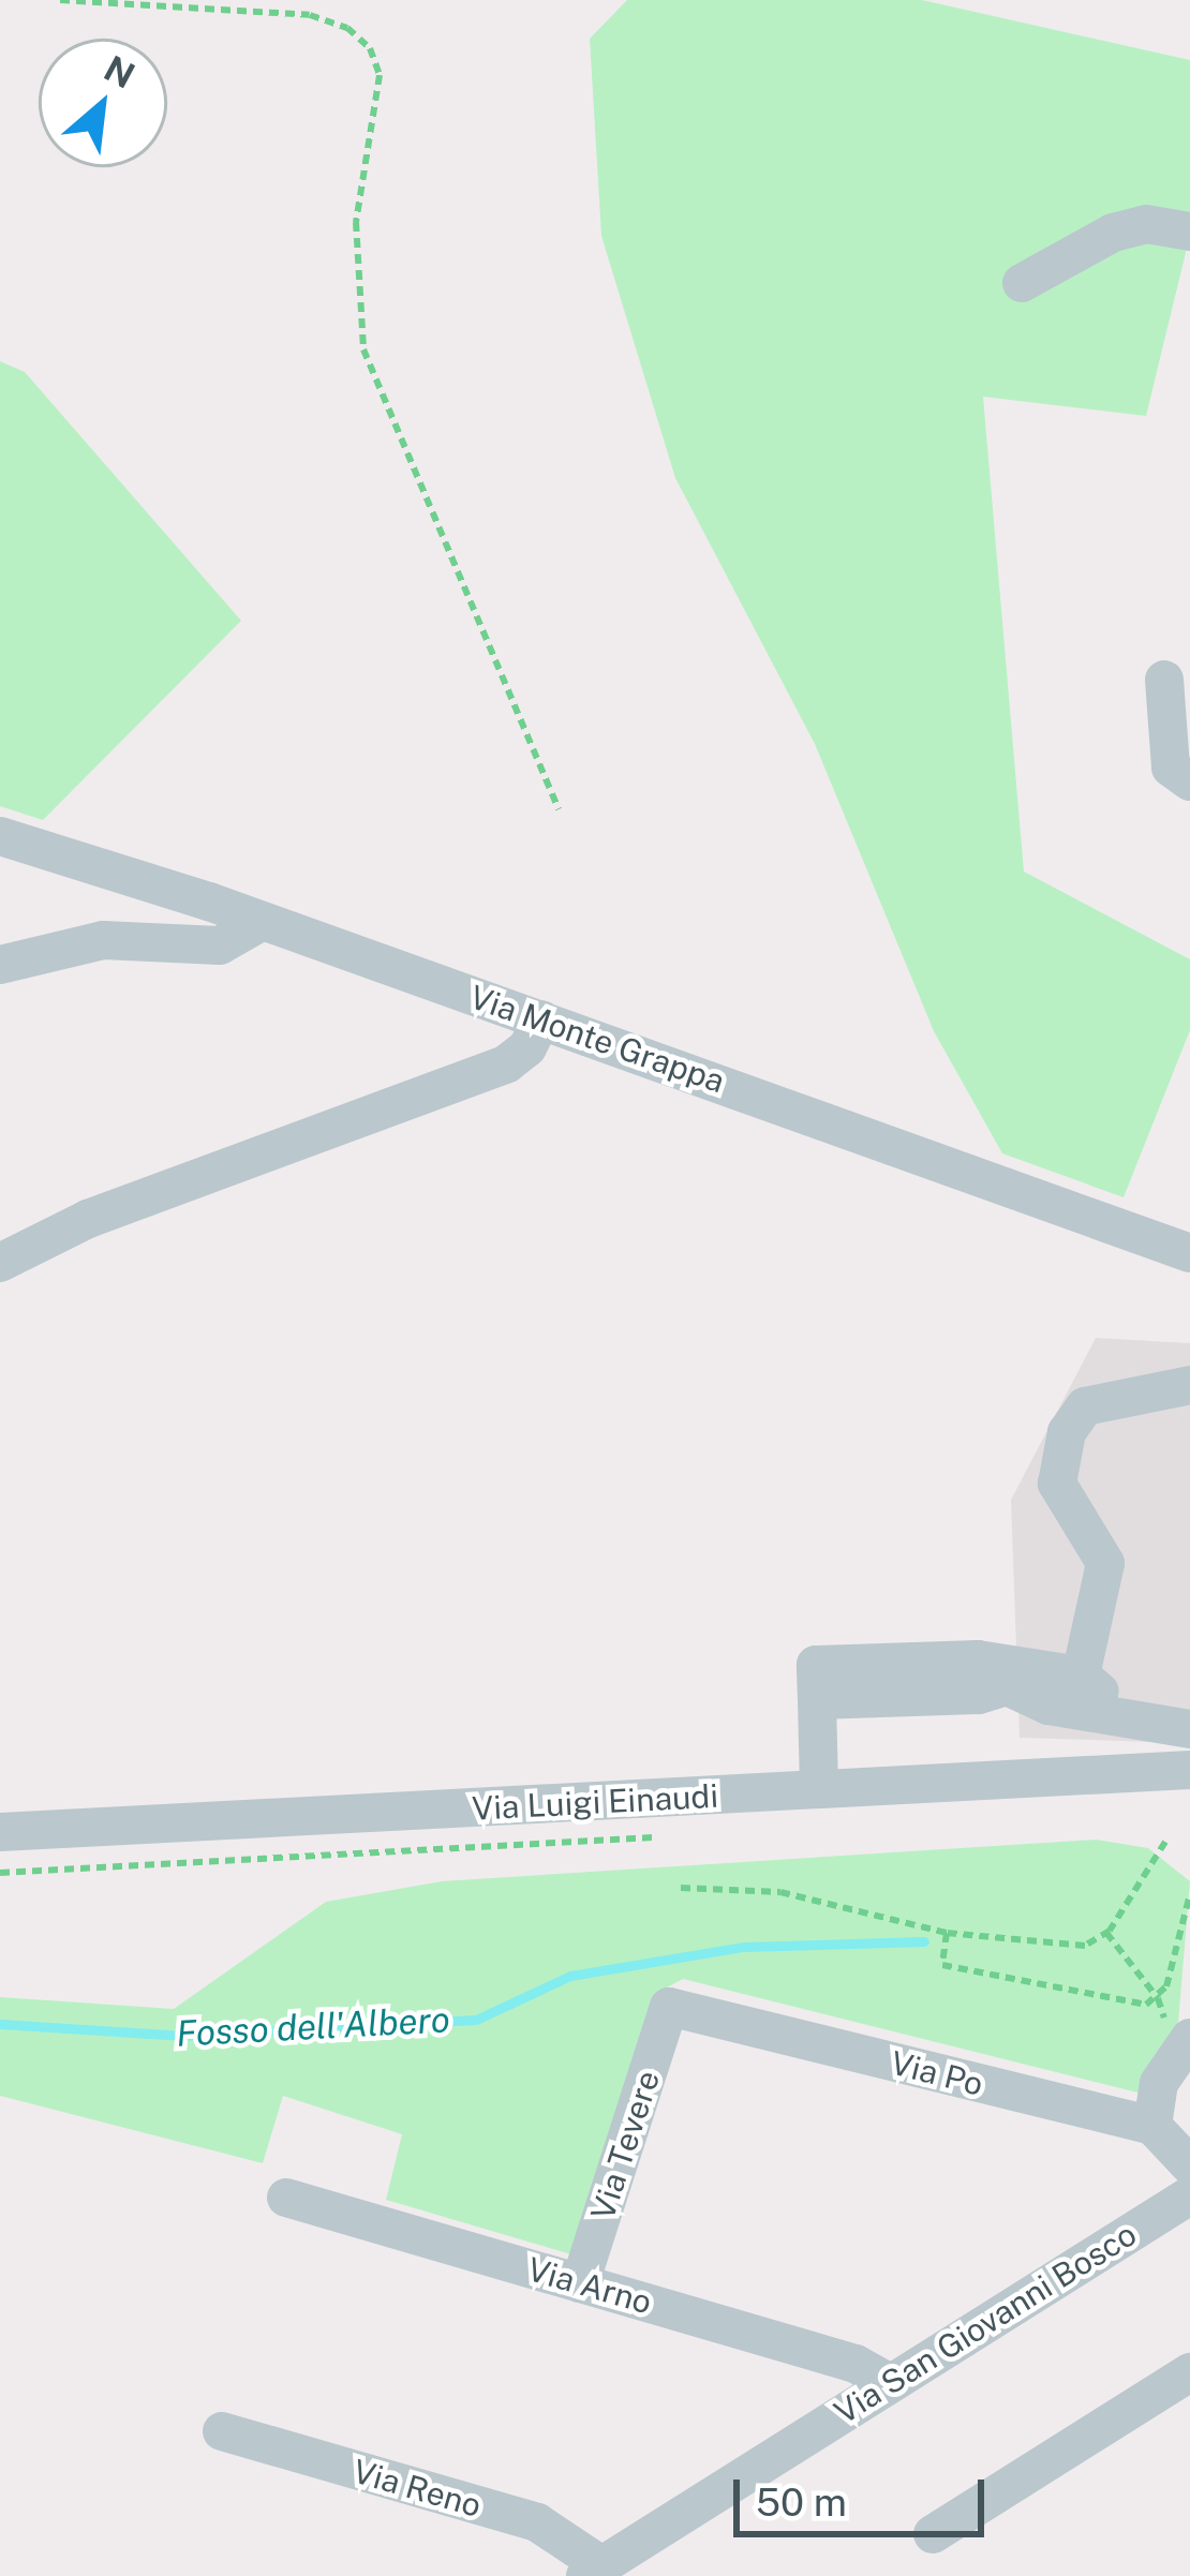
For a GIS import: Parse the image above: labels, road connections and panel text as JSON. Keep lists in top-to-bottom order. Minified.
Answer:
{"streets":{"street":["Via Monte Grappa","Via Luigi Einaudi","Via Po","Via Tevere","Via Arno","Via San Giovanni Bosco","Via Reno"]},"crossings":[["Via Po","Via Tevere"],["Via Tevere","Via Arno"],["Via Arno","Via San Giovanni Bosco"],["Via San Giovanni Bosco","Via Reno"]],"water":["Fosso dell'Albero"],"scale_bar":"50 m","north":"top right"}
